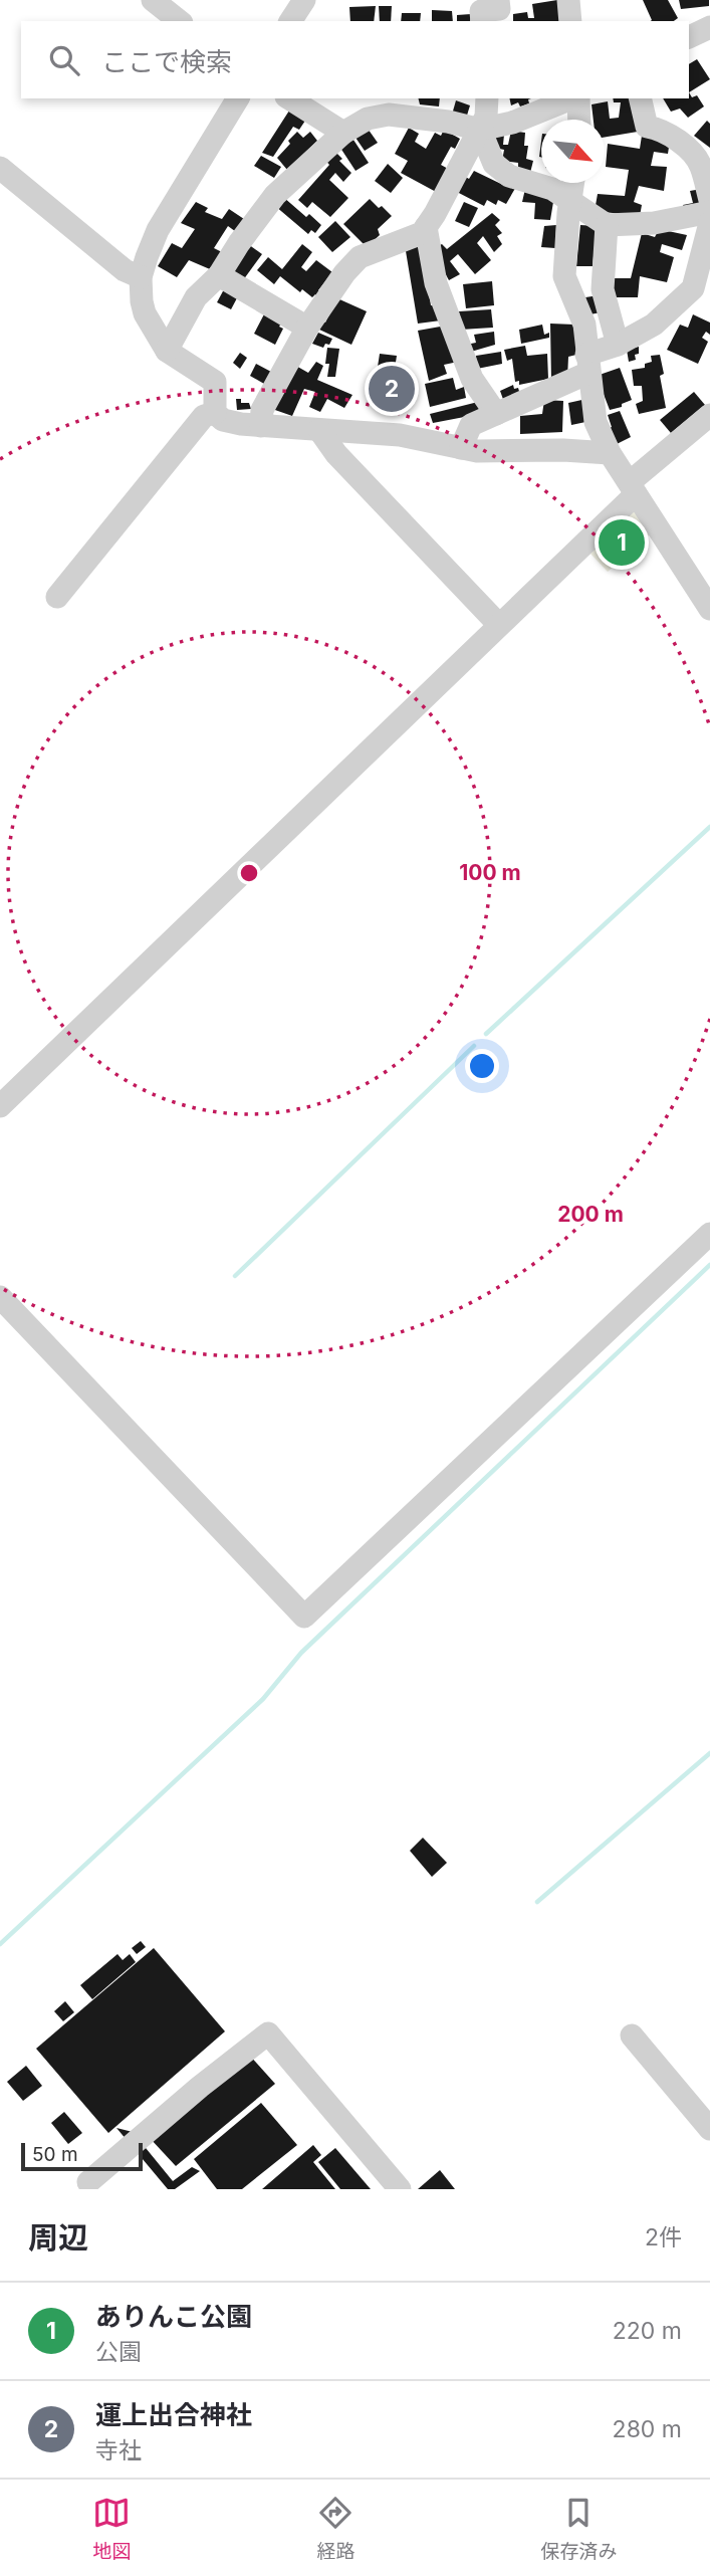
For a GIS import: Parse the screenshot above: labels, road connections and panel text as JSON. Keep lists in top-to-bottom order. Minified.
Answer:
{"scale_bar":"50 m","north":"bottom right","page":{"search":"ここで検索","pins":["2","1"],"scale":"50 m","heading":["周辺","2件"],"list":[{"mark":"1","name":"ありんこ公園","note":"公園","value":"220 m"},{"mark":"2","name":"運上出合神社","note":"寺社","value":"280 m"}],"nav":["地図","経路","保存済み"]},"rings":["100 m","200 m"]}
